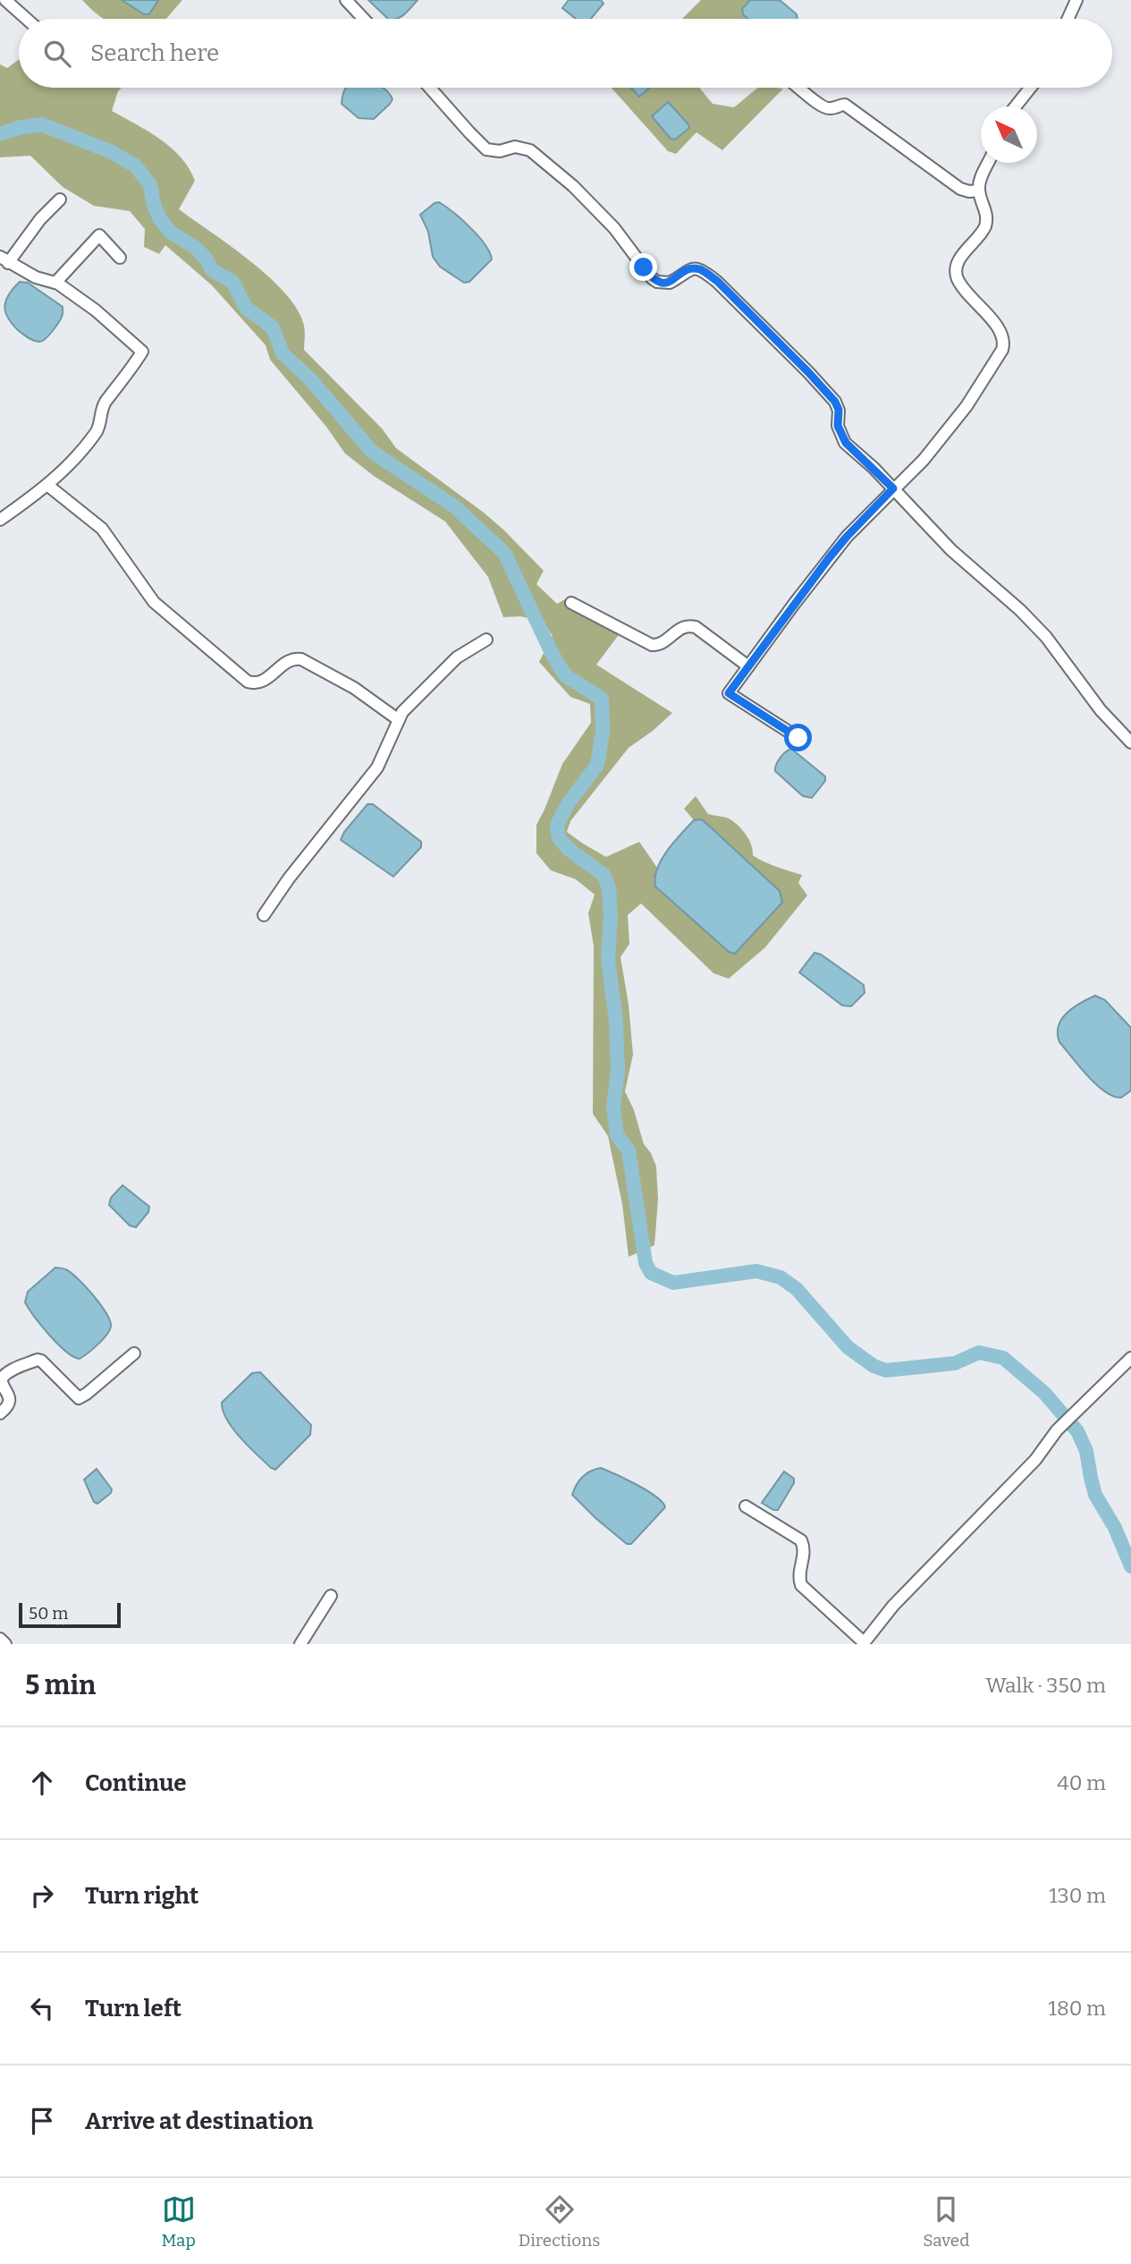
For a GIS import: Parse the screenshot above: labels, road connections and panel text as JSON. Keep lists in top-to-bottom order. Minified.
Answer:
{"scale_bar":"50 m","north":"top left","page":{"search":"Search here","scale":"50 m","heading":["5 min","Walk · 350 m"],"list":[["Continue","40 m"],["Turn right","130 m"],["Turn left","180 m"],"Arrive at destination"],"nav":["Map","Directions","Saved"]}}
